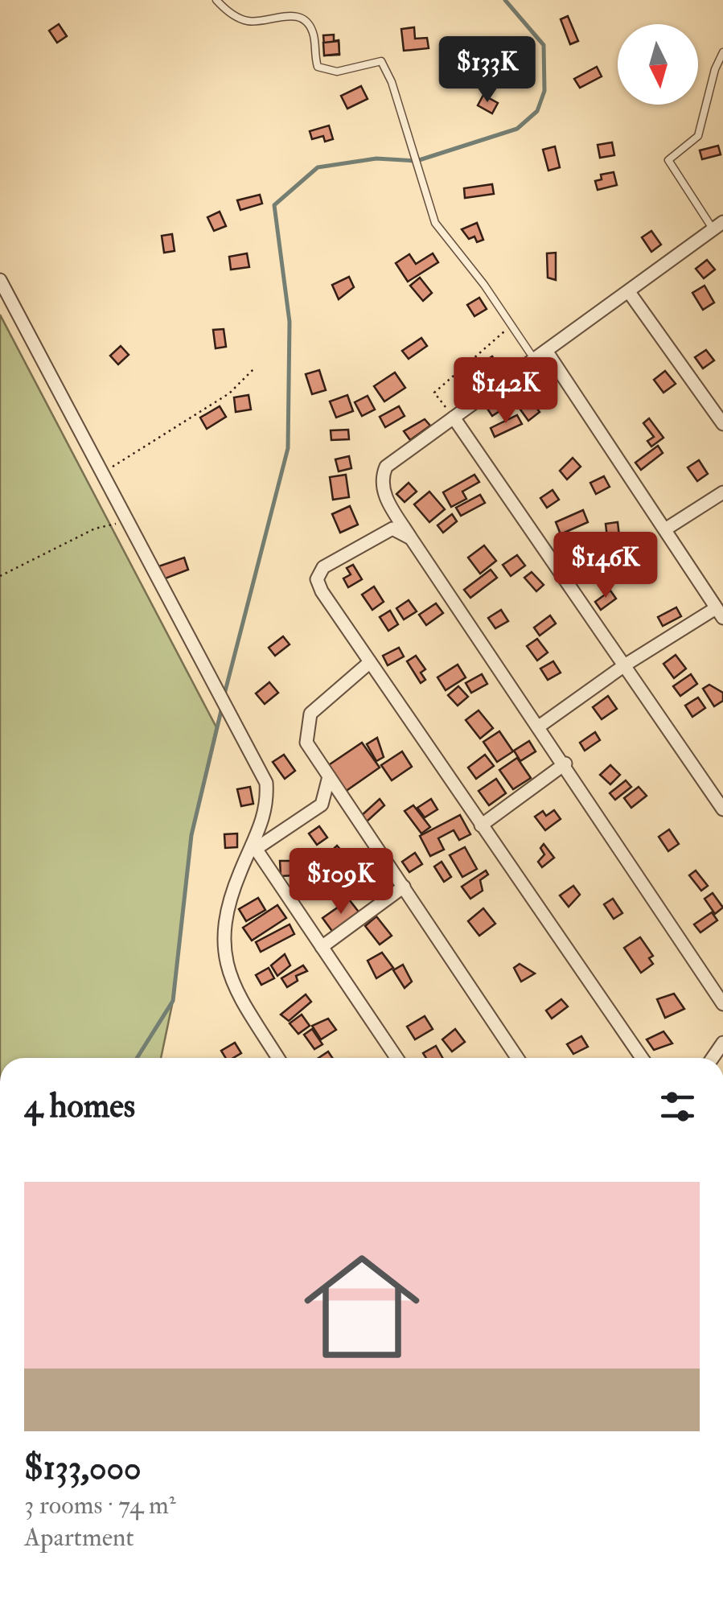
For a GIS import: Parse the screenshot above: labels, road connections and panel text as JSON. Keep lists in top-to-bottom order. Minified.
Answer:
{"north":"bottom","page":{"price":["$133K","$142K","$146K","$109K"],"heading":"4 homes","list":[{"name":"$133,000","note":"3 rooms · 74 m² · Apartment"}]}}
